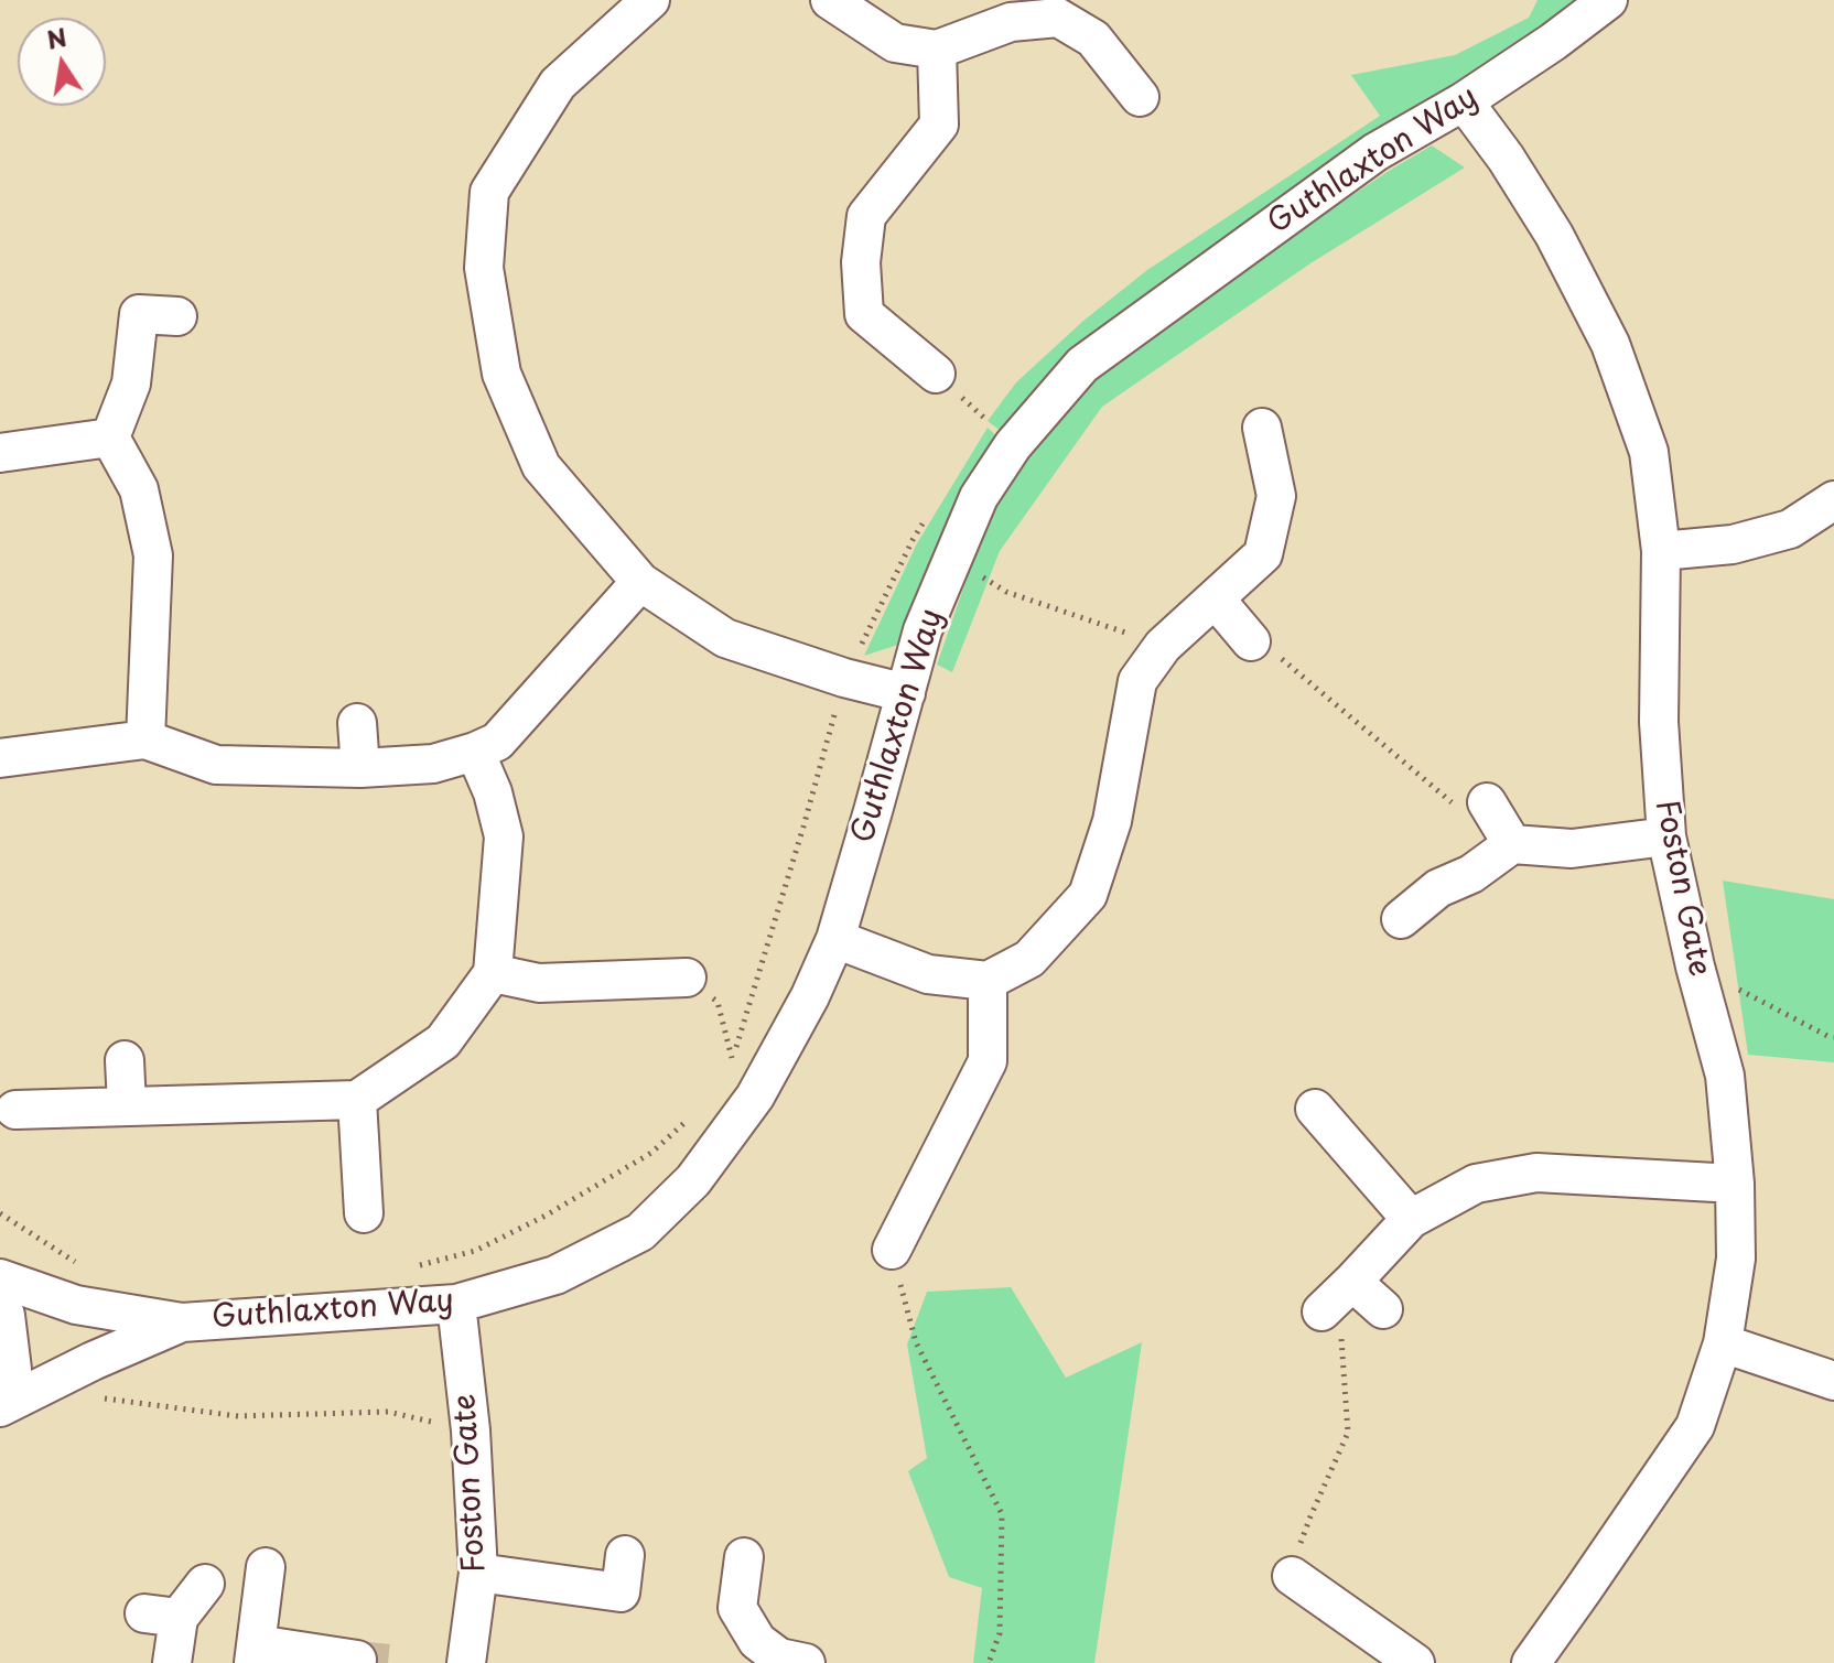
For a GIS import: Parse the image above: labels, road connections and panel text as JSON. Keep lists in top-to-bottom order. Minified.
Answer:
{"streets":{"street":["Guthlaxton Way","Foston Gate"]},"crossings":[["Guthlaxton Way","Foston Gate"]],"north":"top"}
